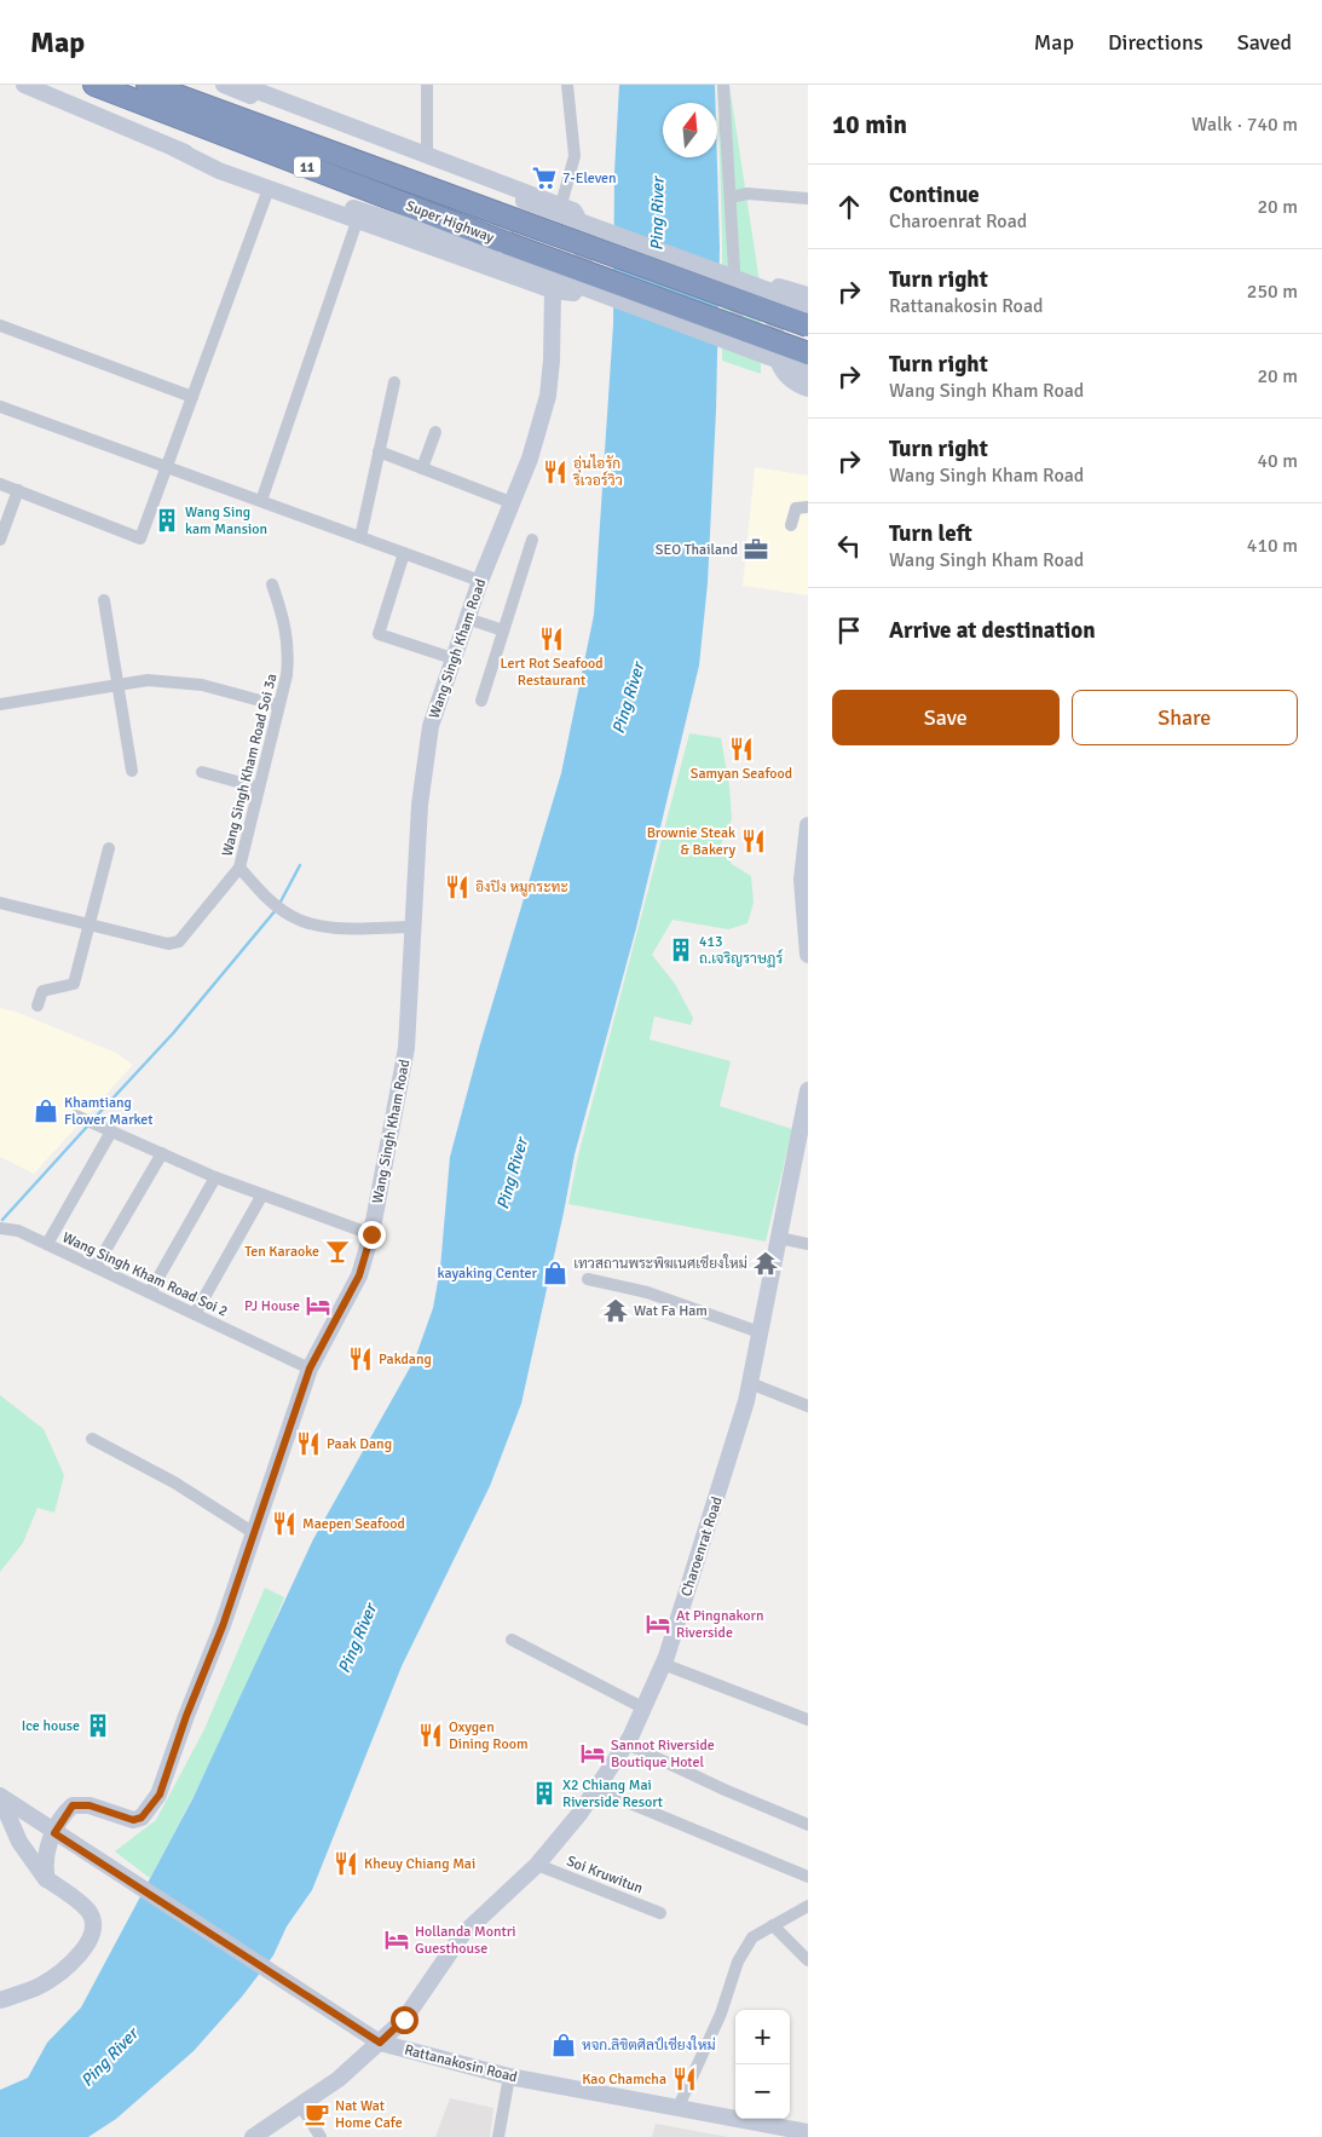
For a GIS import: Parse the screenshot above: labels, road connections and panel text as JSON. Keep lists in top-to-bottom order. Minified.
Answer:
{"streets":{"highway":["11","Super Highway"],"main road":["Wang Singh Kham Road","Charoenrat Road","Rattanakosin Road"],"street":["Wang Singh Kham Road Soi 3a","Wang Singh Kham Road Soi 2","Soi Kruwitun"]},"crossings":[["Wang Singh Kham Road","Wang Singh Kham Road Soi 3a"],["Wang Singh Kham Road","Wang Singh Kham Road Soi 2"],["Wang Singh Kham Road","Rattanakosin Road"],["Charoenrat Road","Soi Kruwitun"],["Charoenrat Road","Rattanakosin Road"]],"water":["Ping River"],"places":{"supermarket":["7-Eleven"],"restaurant":["อุ่นไอรัก ริเวอร์วิว","Lert Rot Seafood Restaurant","Samyan Seafood","Brownie Steak & Bakery","อิงปิง หมูกระทะ","Pakdang","Paak Dang","Maepen Seafood","Oxygen Dining Room","Kheuy Chiang Mai","Kao Chamcha"],"building":["Wang Sing kam Mansion","413 ถ.เจริญราษฏร์","Ice house","X2 Chiang Mai Riverside Resort"],"office":["SEO Thailand"],"shop":["Khamtiang Flower Market","kayaking Center","หจก.ลิขิตศิลป์เชียงใหม่"],"bar":["Ten Karaoke"],"temple":["เทวสถานพระพิฆเนศเชียงใหม่","Wat Fa Ham"],"hotel":["PJ House","At Pingnakorn Riverside","Sannot Riverside Boutique Hotel","Hollanda Montri Guesthouse"],"cafe":["Nat Wat Home Cafe"]},"north":"top","page":{"header":"Map","nav":["Map","Directions","Saved"],"heading":["10 min","Walk · 740 m"],"list":[["Continue","Charoenrat Road","20 m"],["Turn right","Rattanakosin Road","250 m"],["Turn right","Wang Singh Kham Road","20 m"],["Turn right","Wang Singh Kham Road","40 m"],["Turn left","Wang Singh Kham Road","410 m"],"Arrive at destination"],"buttons":["Save","Share"],"map_buttons":["+","−"]}}
